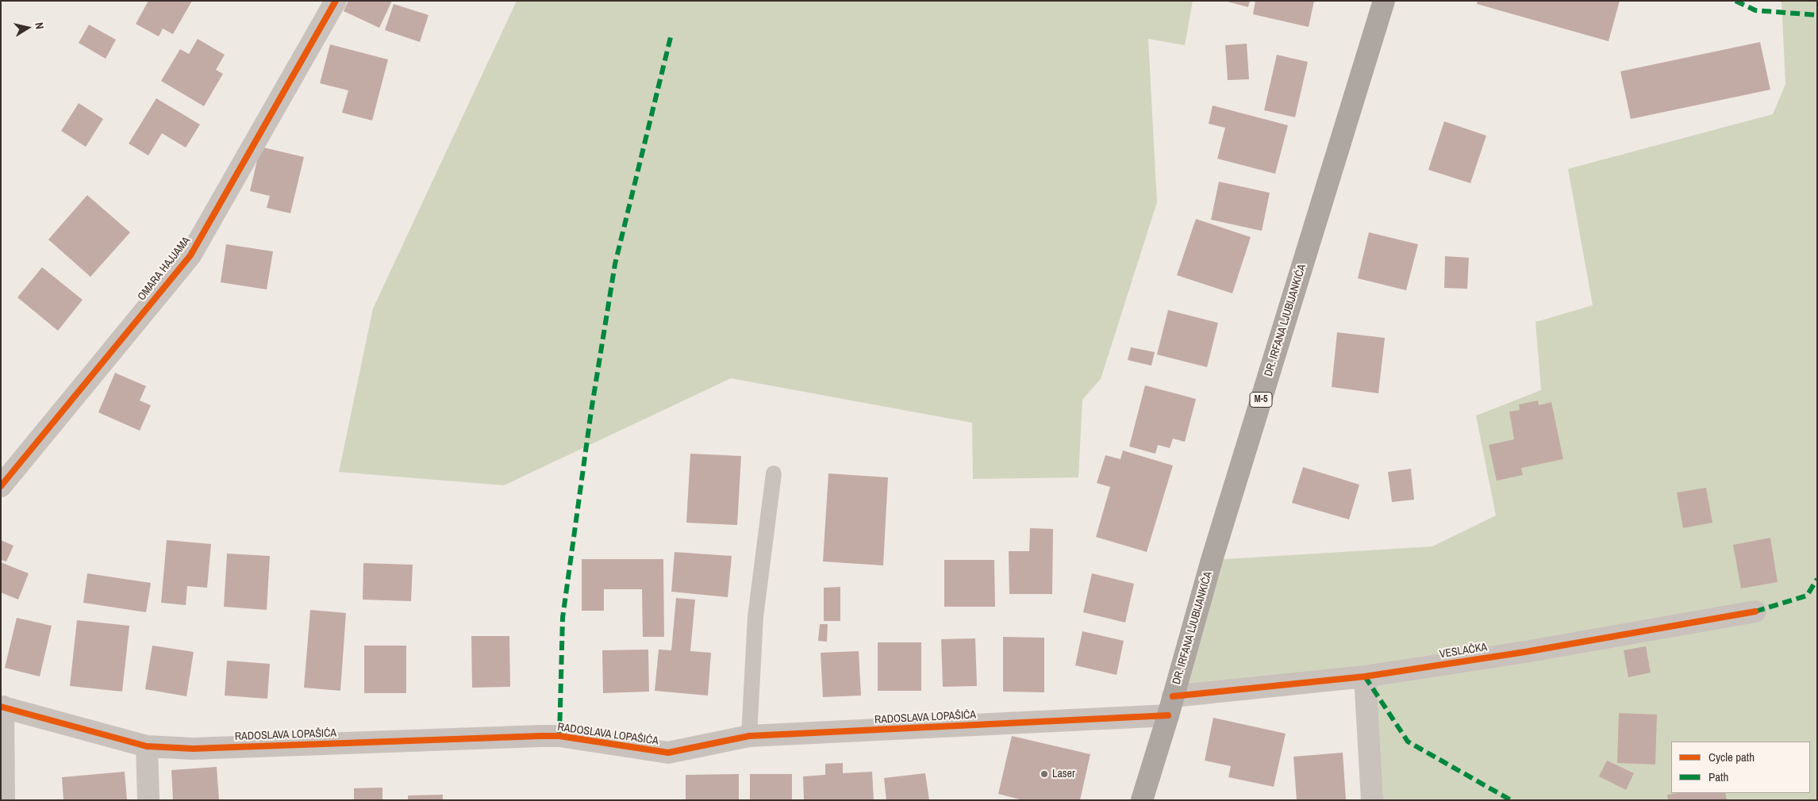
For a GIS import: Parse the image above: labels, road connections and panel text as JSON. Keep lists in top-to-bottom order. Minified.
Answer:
{"streets":{"main road":["DR. IRFANA LJUBIJANKIĆA","M-5"],"street":["OMARA HAJJAMA","VESLAČKA","RADOSLAVA LOPAŠIĆA"]},"crossings":[["DR. IRFANA LJUBIJANKIĆA","VESLAČKA"],["DR. IRFANA LJUBIJANKIĆA","RADOSLAVA LOPAŠIĆA"],["VESLAČKA","RADOSLAVA LOPAŠIĆA"]],"places":["Laser"],"legend":["Cycle path","Path"],"north":"right"}
